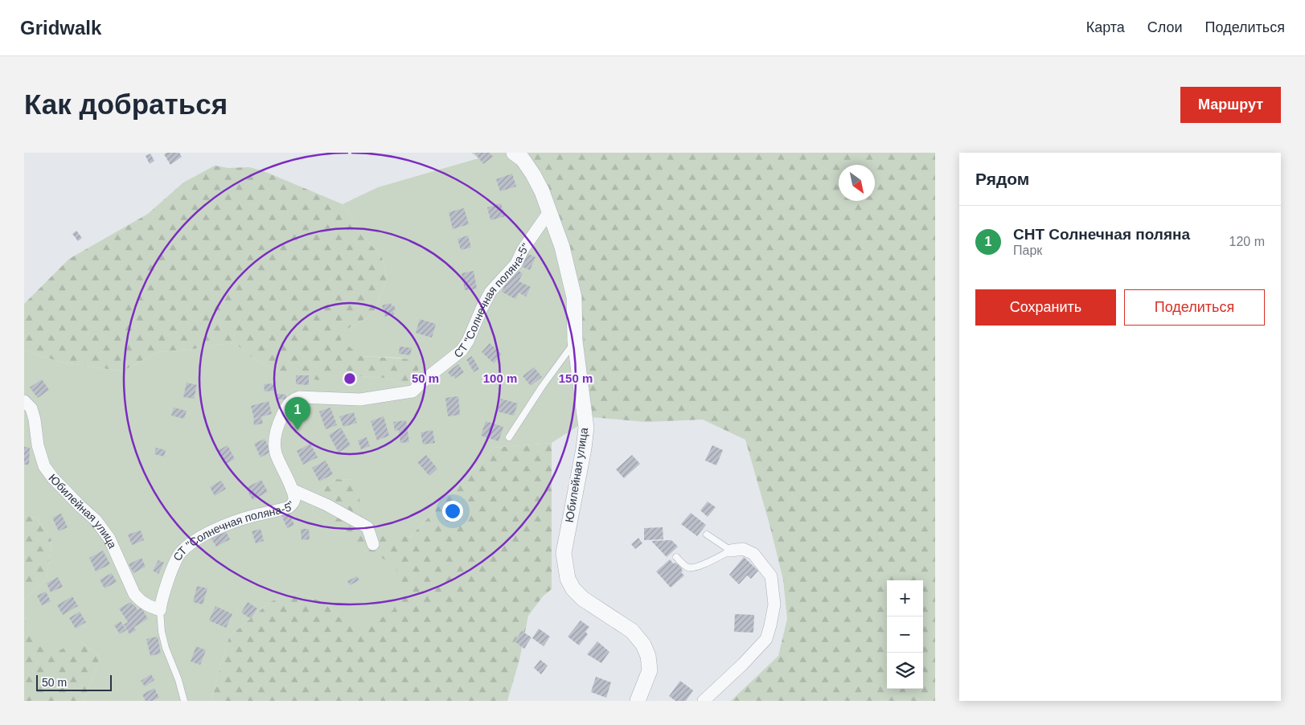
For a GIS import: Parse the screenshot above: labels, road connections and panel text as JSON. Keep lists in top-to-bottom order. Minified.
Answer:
{"streets":{"street":["СТ \"Солнечная поляна-5\"","Юбилейная улица"]},"crossings":[["СТ \"Солнечная поляна-5\"","Юбилейная улица"]],"scale_bar":"50 m","north":"bottom right","page":{"header":"Gridwalk","nav":["Карта","Слои","Поделиться"],"buttons":["Маршрут",["Сохранить","Поделиться"]],"title":"Как добраться","heading":"Рядом","list":[{"mark":"1","name":"СНТ Солнечная поляна","note":"Парк","value":"120 m"}],"pins":"1","map_buttons":["+","−"],"scale":"50 m"},"rings":["50 m","100 m","150 m"]}
